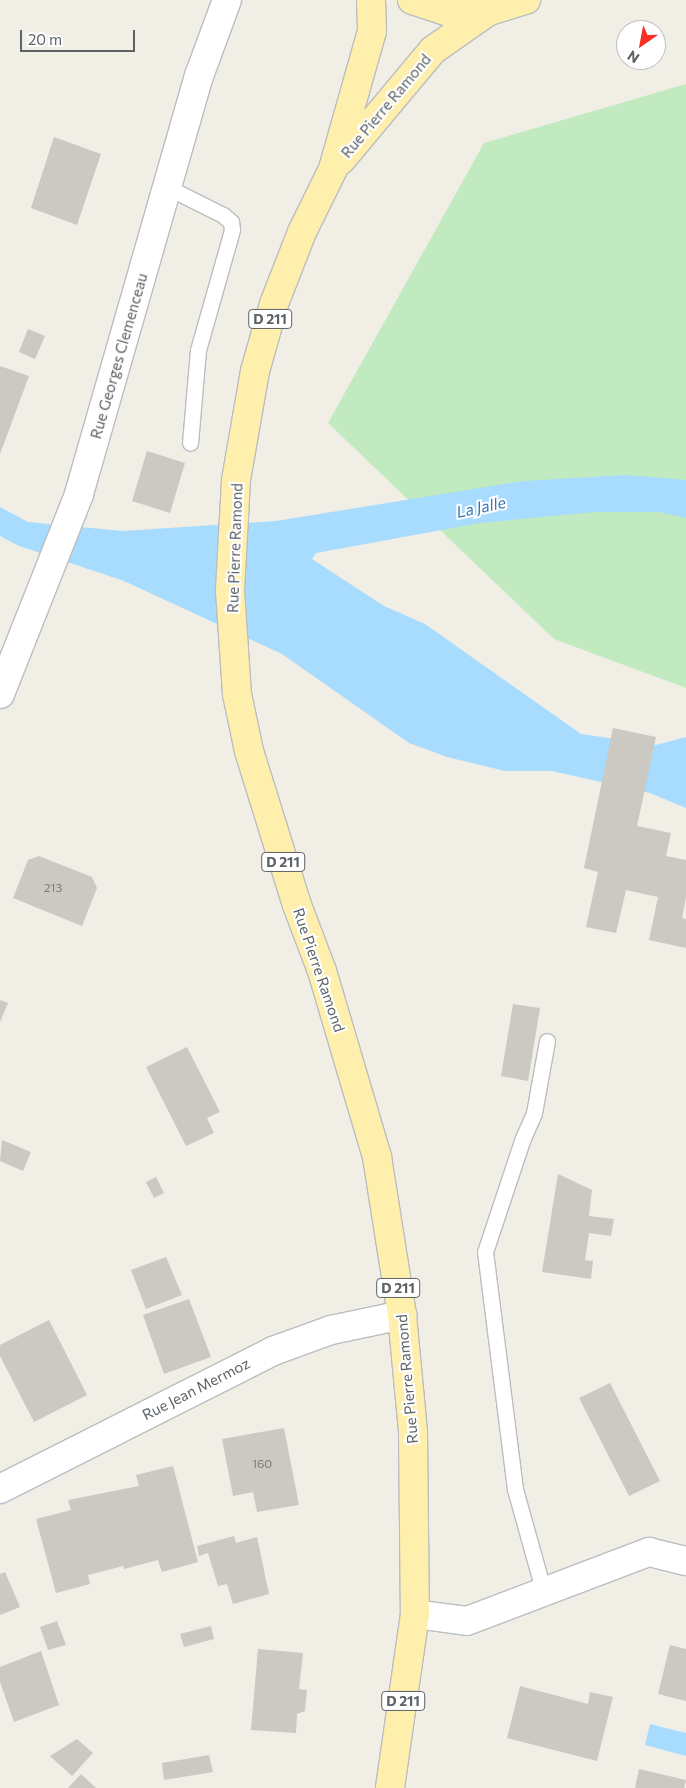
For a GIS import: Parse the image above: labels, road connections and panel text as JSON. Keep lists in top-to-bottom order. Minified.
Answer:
{"streets":{"main road":["Rue Pierre Ramond","D 211"],"street":["Rue Georges Clemenceau","Rue Jean Mermoz"]},"crossings":[["Rue Pierre Ramond","Rue Jean Mermoz"]],"water":["La Jalle"],"house_numbers":["213","160"],"scale_bar":"20 m","north":"bottom left"}
